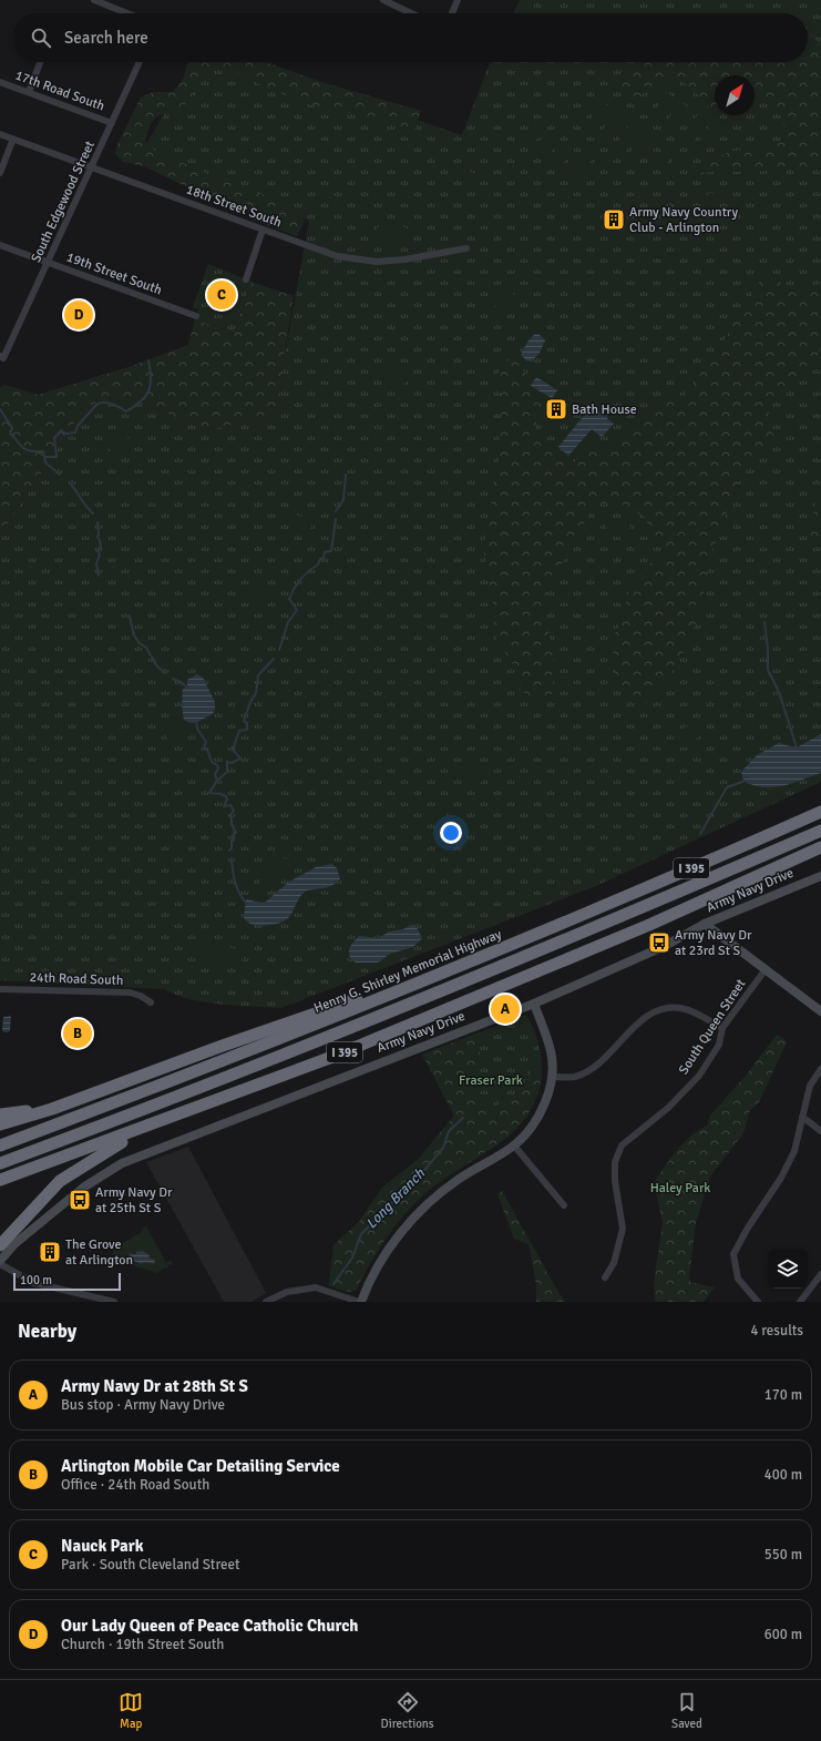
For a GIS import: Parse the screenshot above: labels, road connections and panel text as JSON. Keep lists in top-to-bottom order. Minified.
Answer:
{"streets":{"highway":["I 395","Henry G. Shirley Memorial Highway"],"street":["17th Road South","South Edgewood Street","18th Street South","19th Street South","Army Navy Drive","24th Road South","South Queen Street"]},"crossings":[["17th Road South","South Edgewood Street"],["South Edgewood Street","18th Street South"],["South Edgewood Street","19th Street South"]],"water":["Long Branch"],"parks":["Fraser Park","Haley Park"],"places":{"building":["Army Navy Country Club - Arlington","Bath House","The Grove at Arlington"],"bus stop":["Army Navy Dr at 23rd St S","Army Navy Dr at 25th St S"]},"scale_bar":"100 m","north":"top right","page":{"search":"Search here","pins":["C","D","A","B"],"scale":"100 m","heading":["Nearby","4 results"],"list":[{"mark":"A","name":"Army Navy Dr at 28th St S","note":"Bus stop · Army Navy Drive","value":"170 m"},{"mark":"B","name":"Arlington Mobile Car Detailing Service","note":"Office · 24th Road South","value":"400 m"},{"mark":"C","name":"Nauck Park","note":"Park · South Cleveland Street","value":"550 m"},{"mark":"D","name":"Our Lady Queen of Peace Catholic Church","note":"Church · 19th Street South","value":"600 m"}],"nav":["Map","Directions","Saved"]}}
